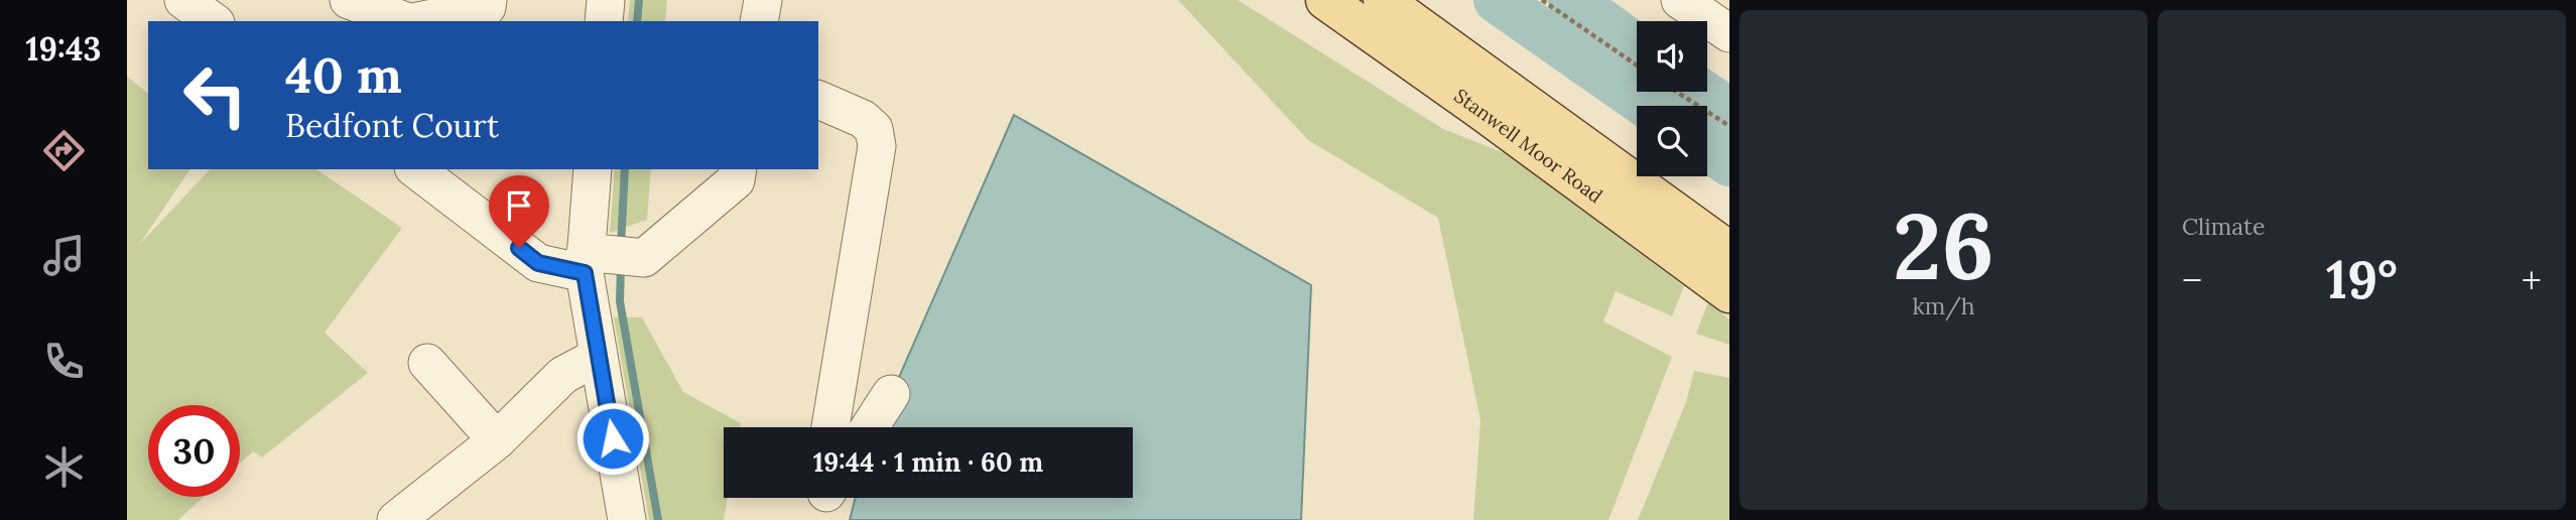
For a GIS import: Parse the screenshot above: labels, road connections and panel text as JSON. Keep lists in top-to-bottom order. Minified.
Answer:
{"streets":{"main road":["Stanwell Moor Road"]},"page":{"tabs":"19:43","tile":[["26","km/h"],"Climate"],"turn":["40 m","Bedfont Court"],"heat":["−","19°","+"],"limit":"30","trip":"19:44 · 1 min · 60 m"}}
